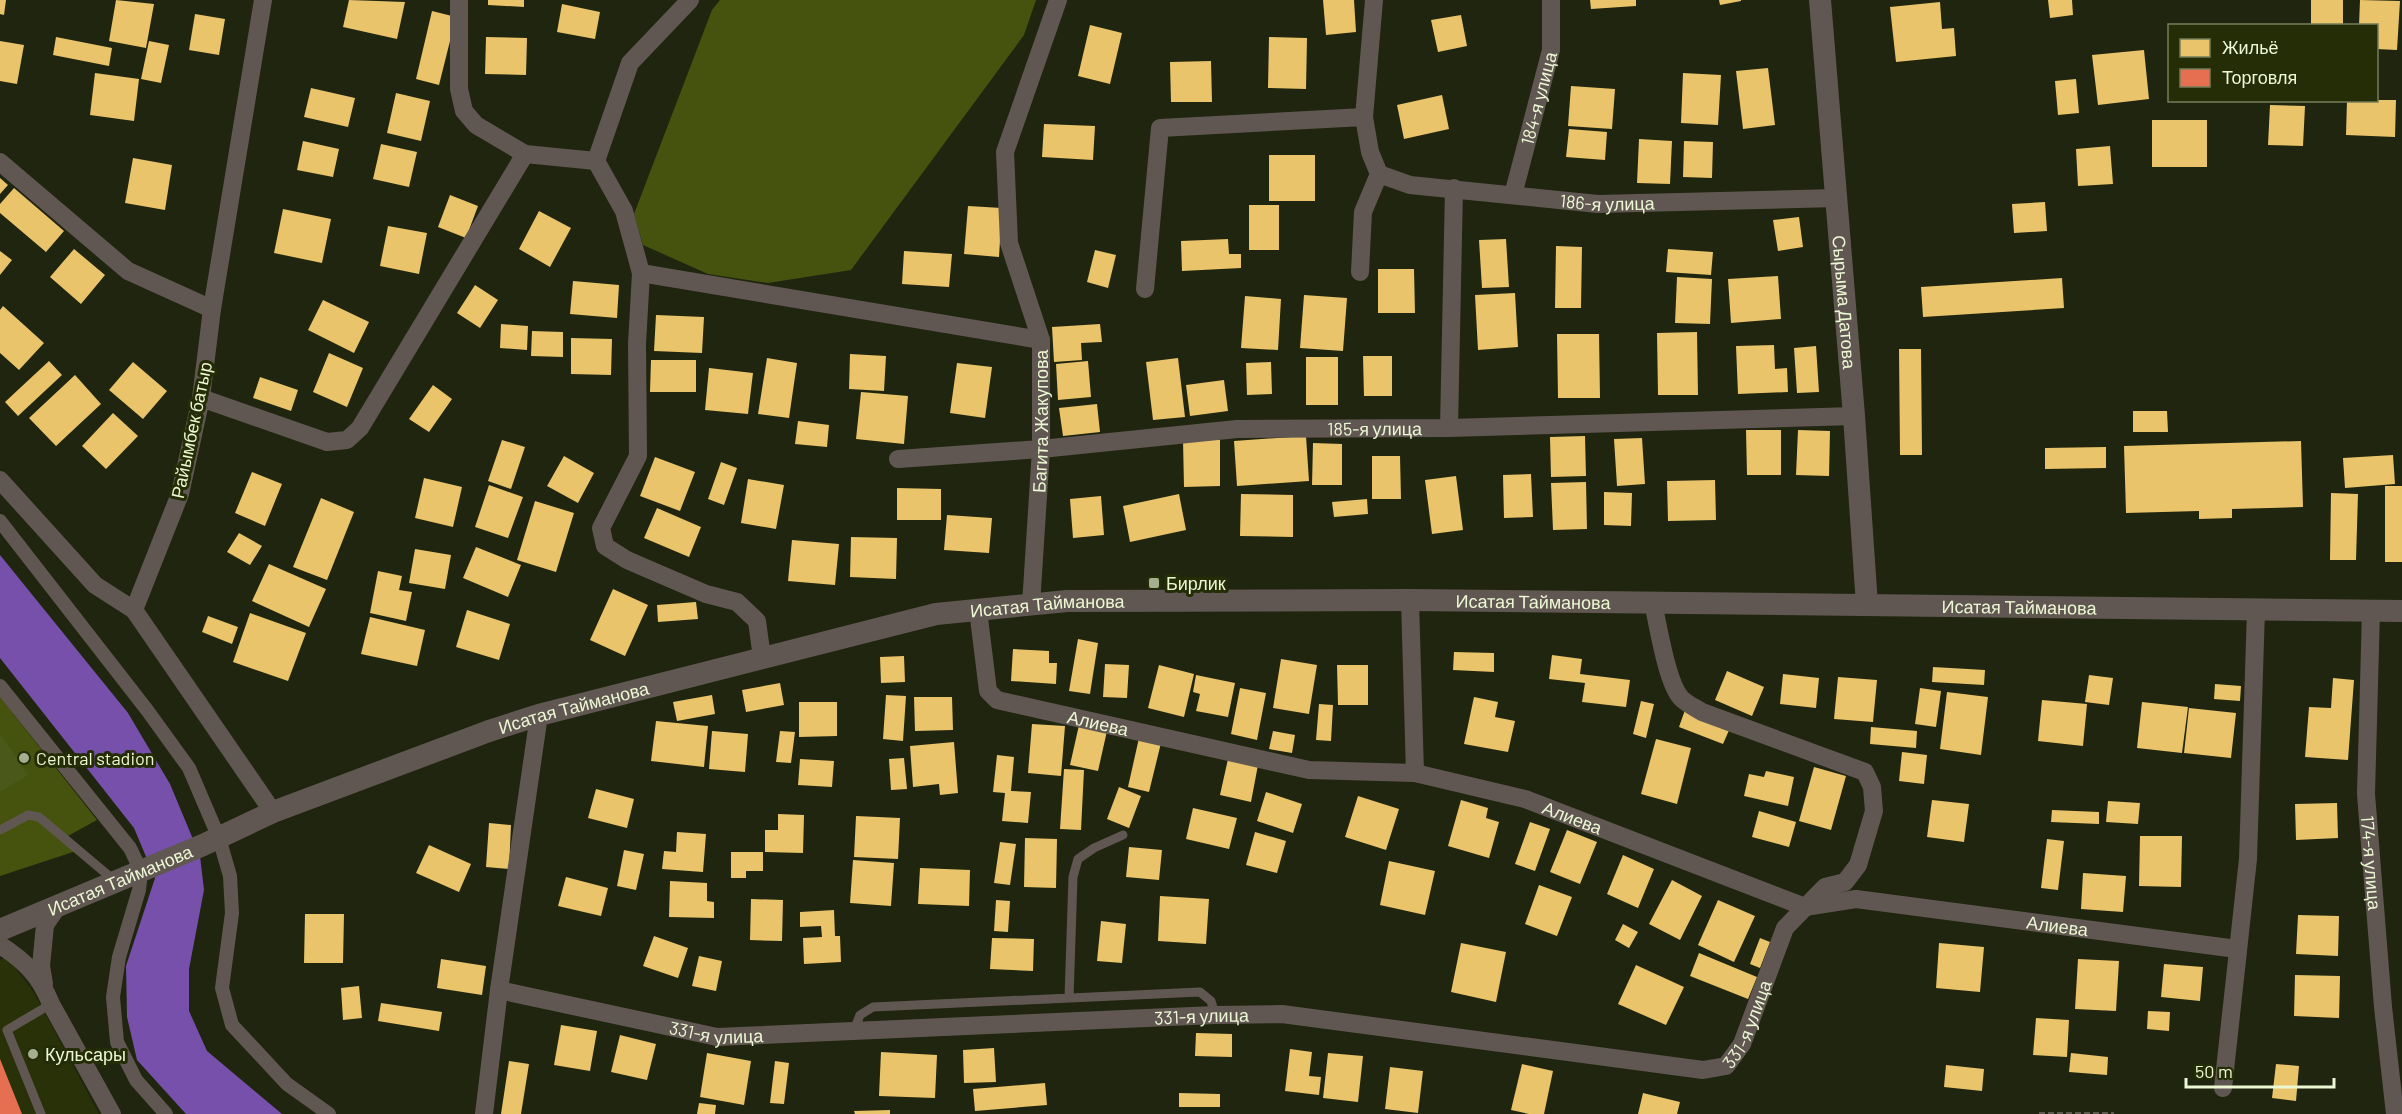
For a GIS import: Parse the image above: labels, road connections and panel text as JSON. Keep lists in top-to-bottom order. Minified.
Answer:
{"streets":{"street":["184-я улица","186-я улица","Сырыма Датова","Багита Жакупова","185-я улица","Райымбек батыр","Исатая Тайманова","Алиева","174-я улица","331-я улица"]},"crossings":[["184-я улица","186-я улица"],["186-я улица","Сырыма Датова"],["Сырыма Датова","185-я улица"],["Сырыма Датова","Исатая Тайманова"],["Багита Жакупова","185-я улица"],["Багита Жакупова","Исатая Тайманова"],["Исатая Тайманова","Алиева"],["Исатая Тайманова","174-я улица"],["Исатая Тайманова","331-я улица"],["Алиева","331-я улица"]],"places":{"transit":["Бирлик"],"other":["Central stadion","Кульсары"]},"legend":["Жильё","Торговля"],"scale_bar":"50 m"}
